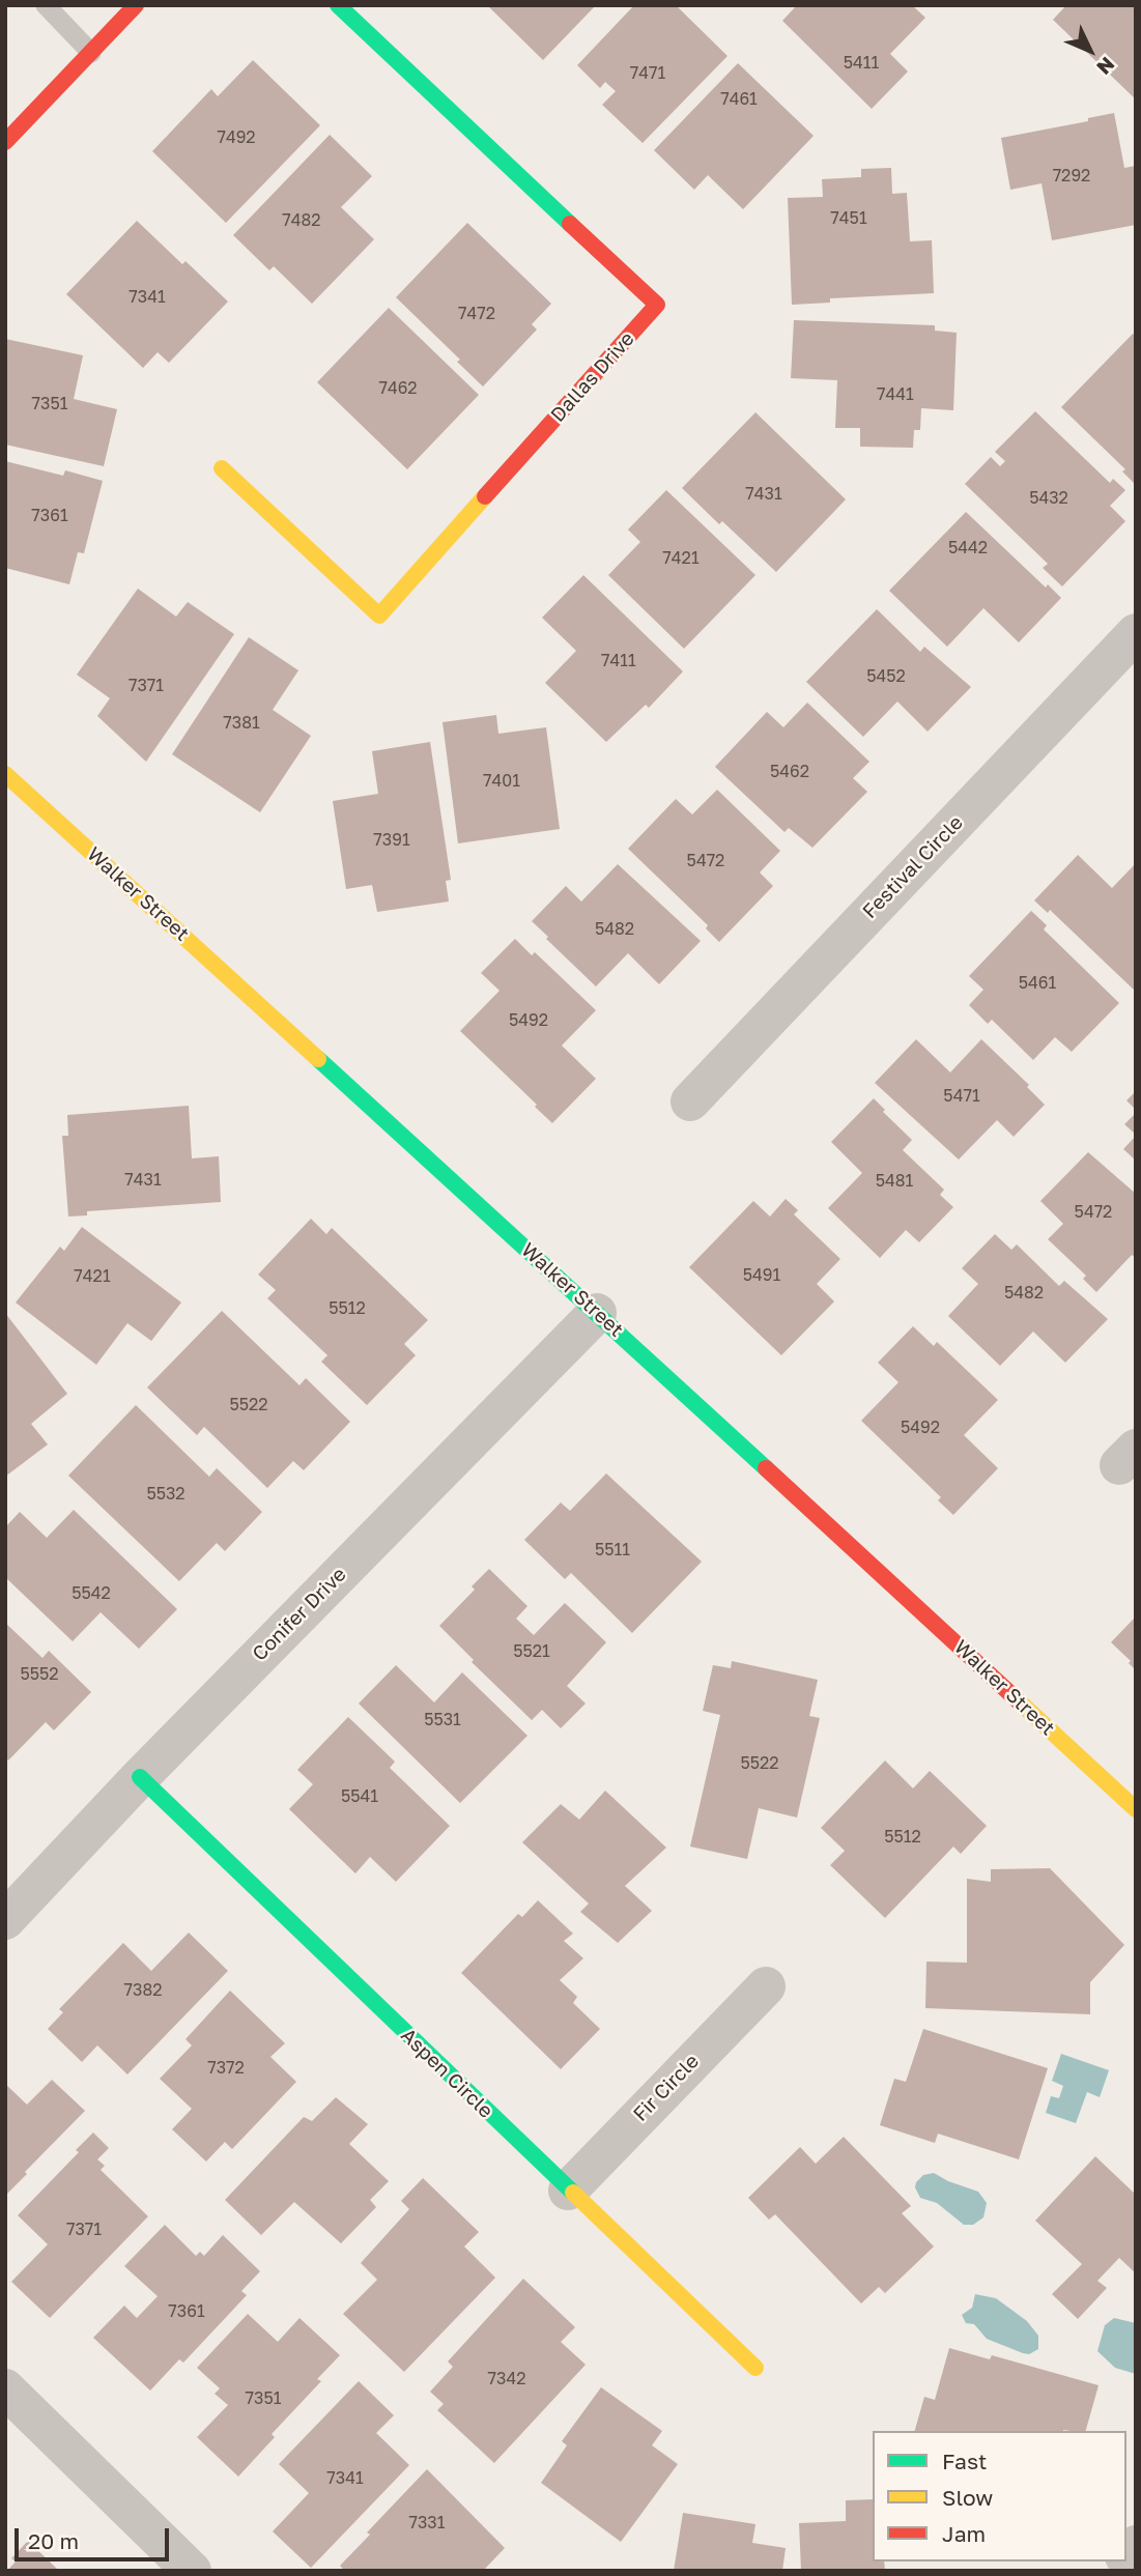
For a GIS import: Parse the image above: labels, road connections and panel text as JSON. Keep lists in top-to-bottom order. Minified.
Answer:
{"streets":{"street":["Dallas Drive","Festival Circle","Walker Street","Conifer Drive","Aspen Circle","Fir Circle"]},"crossings":[["Walker Street","Conifer Drive"],["Conifer Drive","Aspen Circle"],["Aspen Circle","Fir Circle"]],"house_numbers":["5411","7471","7461","7492","7292","7451","7482","7341","7472","7462","7441","7351","7431","5432","7361","5442","7421","7411","5452","7371","7381","5462","7401","7391","5472","5482","5461","5492","5471","7431","5481","5472","5491","7421","5482","5512","5522","5492","5532","5511","5542","5521","5552","5531","5522","5541","5512","7382","7372","7371","7361","7342","7351","7341","7331"],"legend":["Fast","Slow","Jam"],"scale_bar":"20 m","north":"bottom right"}
